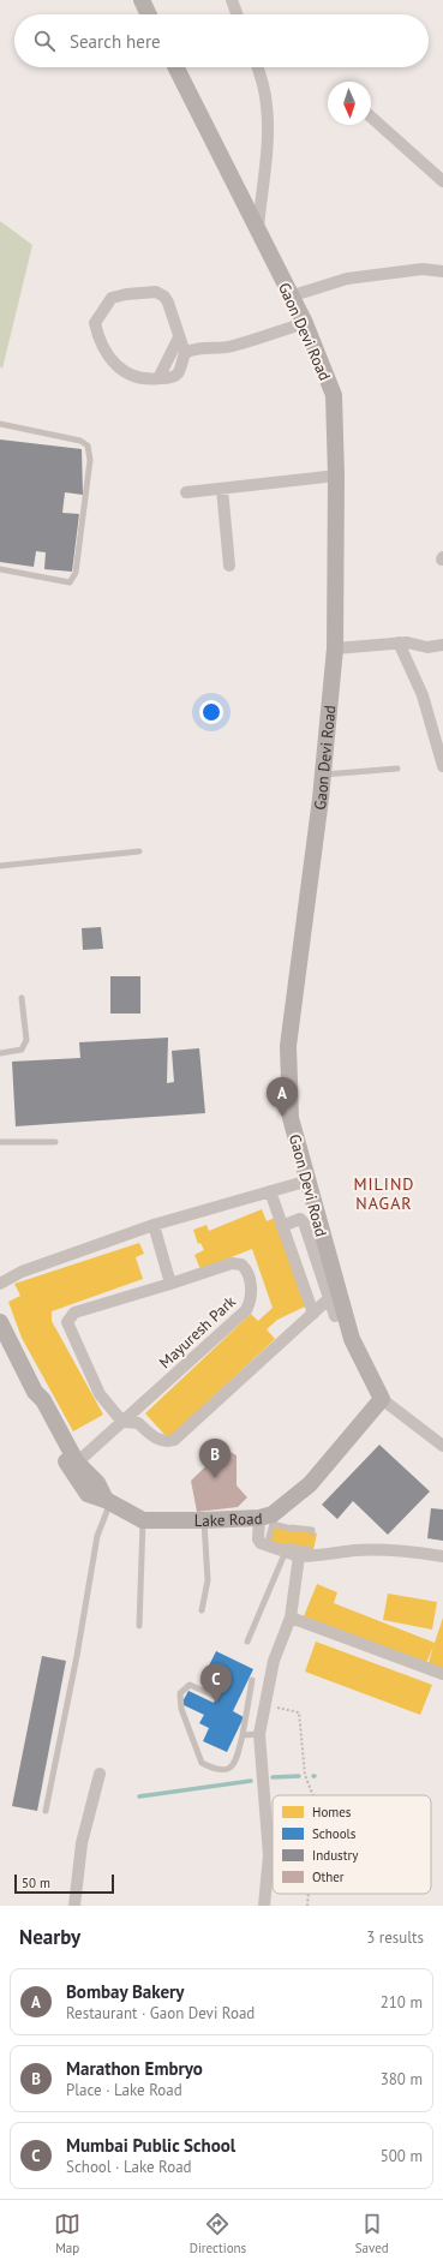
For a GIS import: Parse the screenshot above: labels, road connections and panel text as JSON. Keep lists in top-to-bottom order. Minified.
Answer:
{"streets":{"street":["Gaon Devi Road","Mayuresh Park","Lake Road"]},"districts":["MILIND NAGAR"],"legend":["Homes","Schools","Industry","Other"],"scale_bar":"50 m","north":"bottom","page":{"search":"Search here","pins":["A","B","C"],"scale":"50 m","heading":["Nearby","3 results"],"list":[{"mark":"A","name":"Bombay Bakery","note":"Restaurant · Gaon Devi Road","value":"210 m"},{"mark":"B","name":"Marathon Embryo","note":"Place · Lake Road","value":"380 m"},{"mark":"C","name":"Mumbai Public School","note":"School · Lake Road","value":"500 m"}],"nav":["Map","Directions","Saved"]}}
